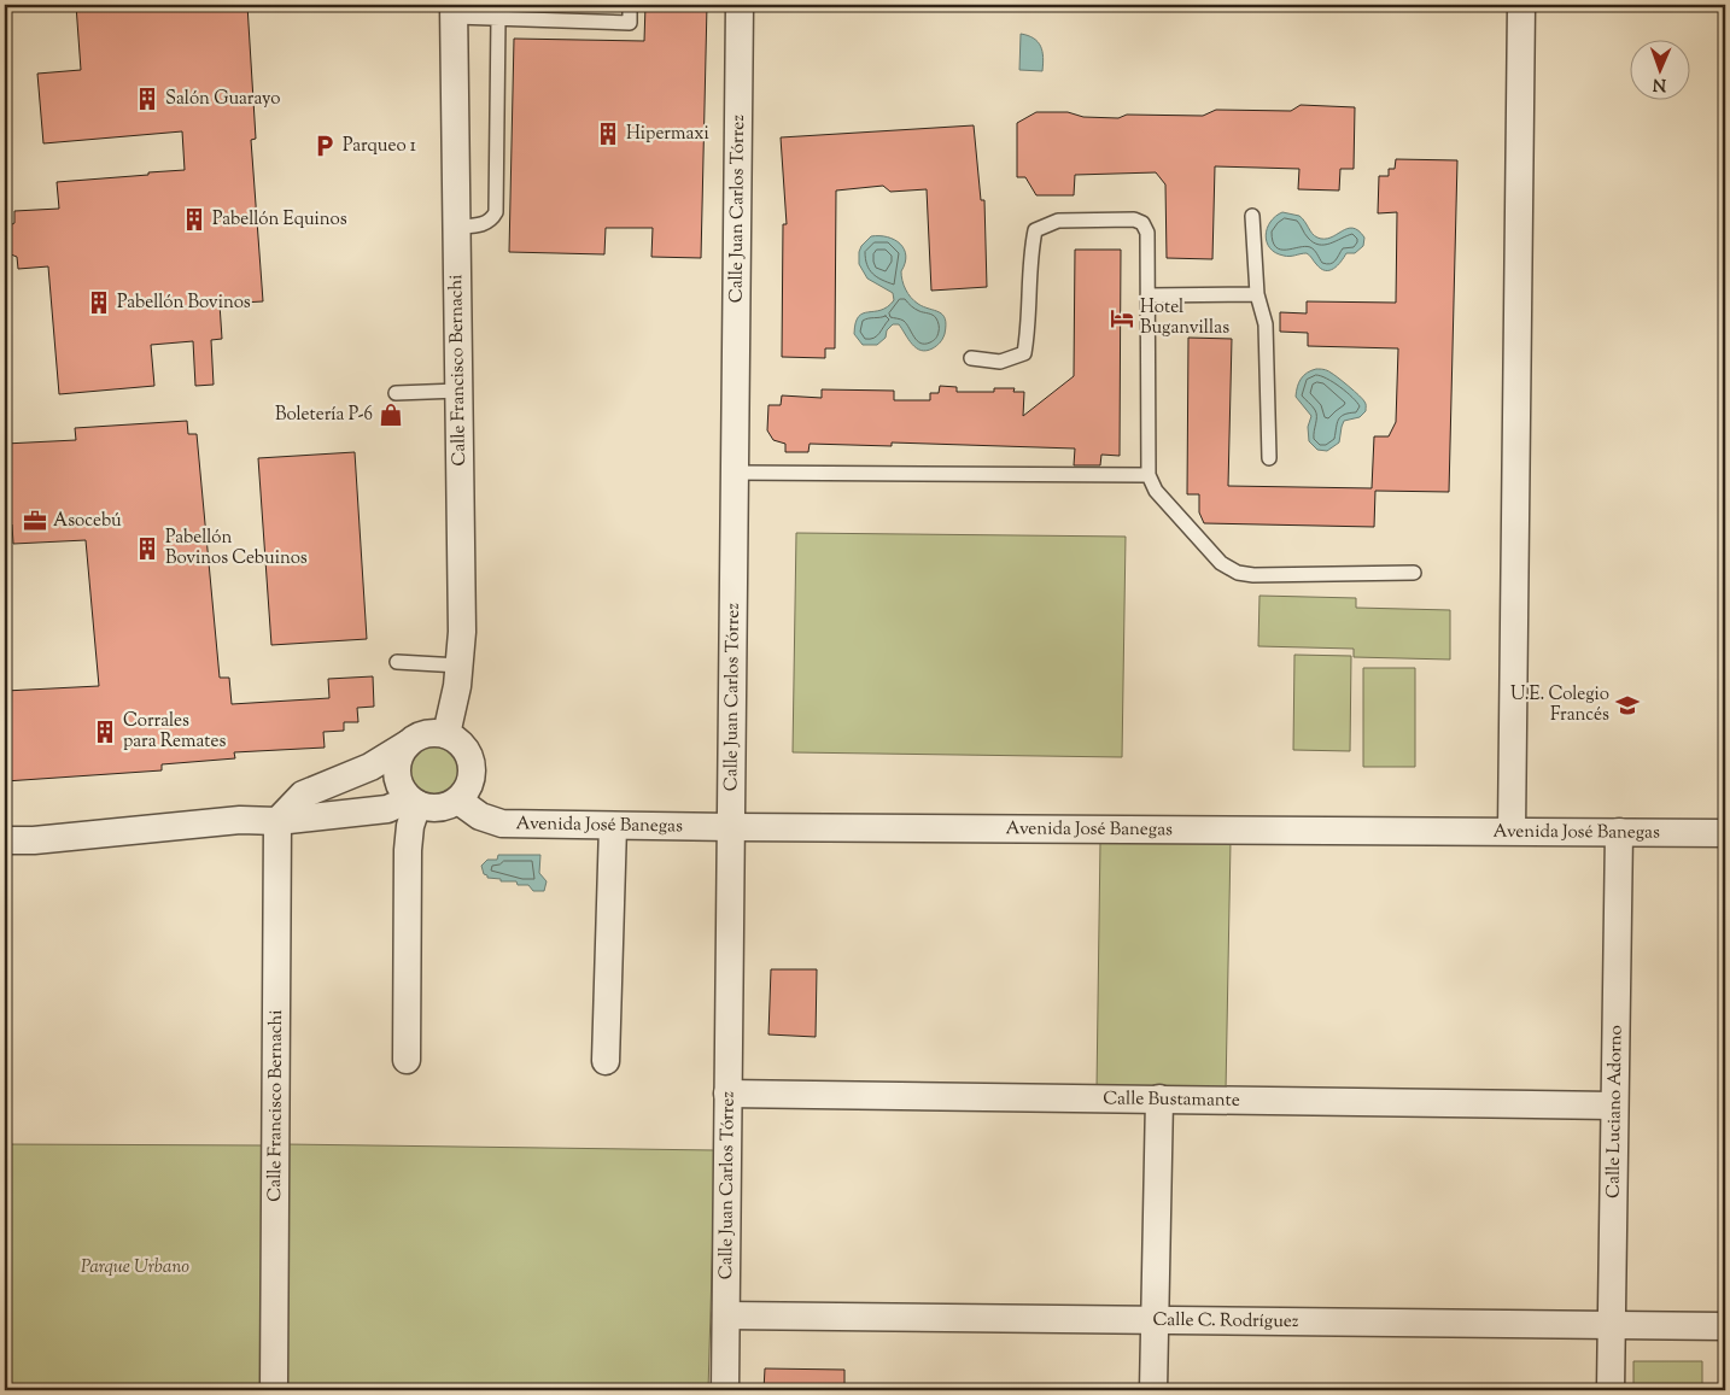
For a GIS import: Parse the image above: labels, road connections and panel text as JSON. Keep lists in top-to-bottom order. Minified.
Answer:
{"streets":{"street":["Calle Juan Carlos Tórrez","Calle Francisco Bernachi","Avenida José Banegas","Calle Bustamante","Calle Luciano Adorno","Calle C. Rodríguez"]},"crossings":[["Calle Juan Carlos Tórrez","Avenida José Banegas"],["Calle Juan Carlos Tórrez","Calle Bustamante"],["Calle Juan Carlos Tórrez","Calle C. Rodríguez"],["Calle Francisco Bernachi","Avenida José Banegas"],["Avenida José Banegas","Calle Luciano Adorno"],["Calle Bustamante","Calle Luciano Adorno"],["Calle Luciano Adorno","Calle C. Rodríguez"]],"parks":["Parque Urbano"],"places":{"building":["Salón Guarayo","Hipermaxi","Pabellón Equinos","Pabellón Bovinos","Pabellón Bovinos Cebuinos","Corrales para Remates"],"parking":["Parqueo 1"],"hotel":["Hotel Buganvillas"],"shop":["Boletería P-6"],"office":["Asocebú"],"school or university":["U.E. Colegio Francés"]},"north":"bottom"}
